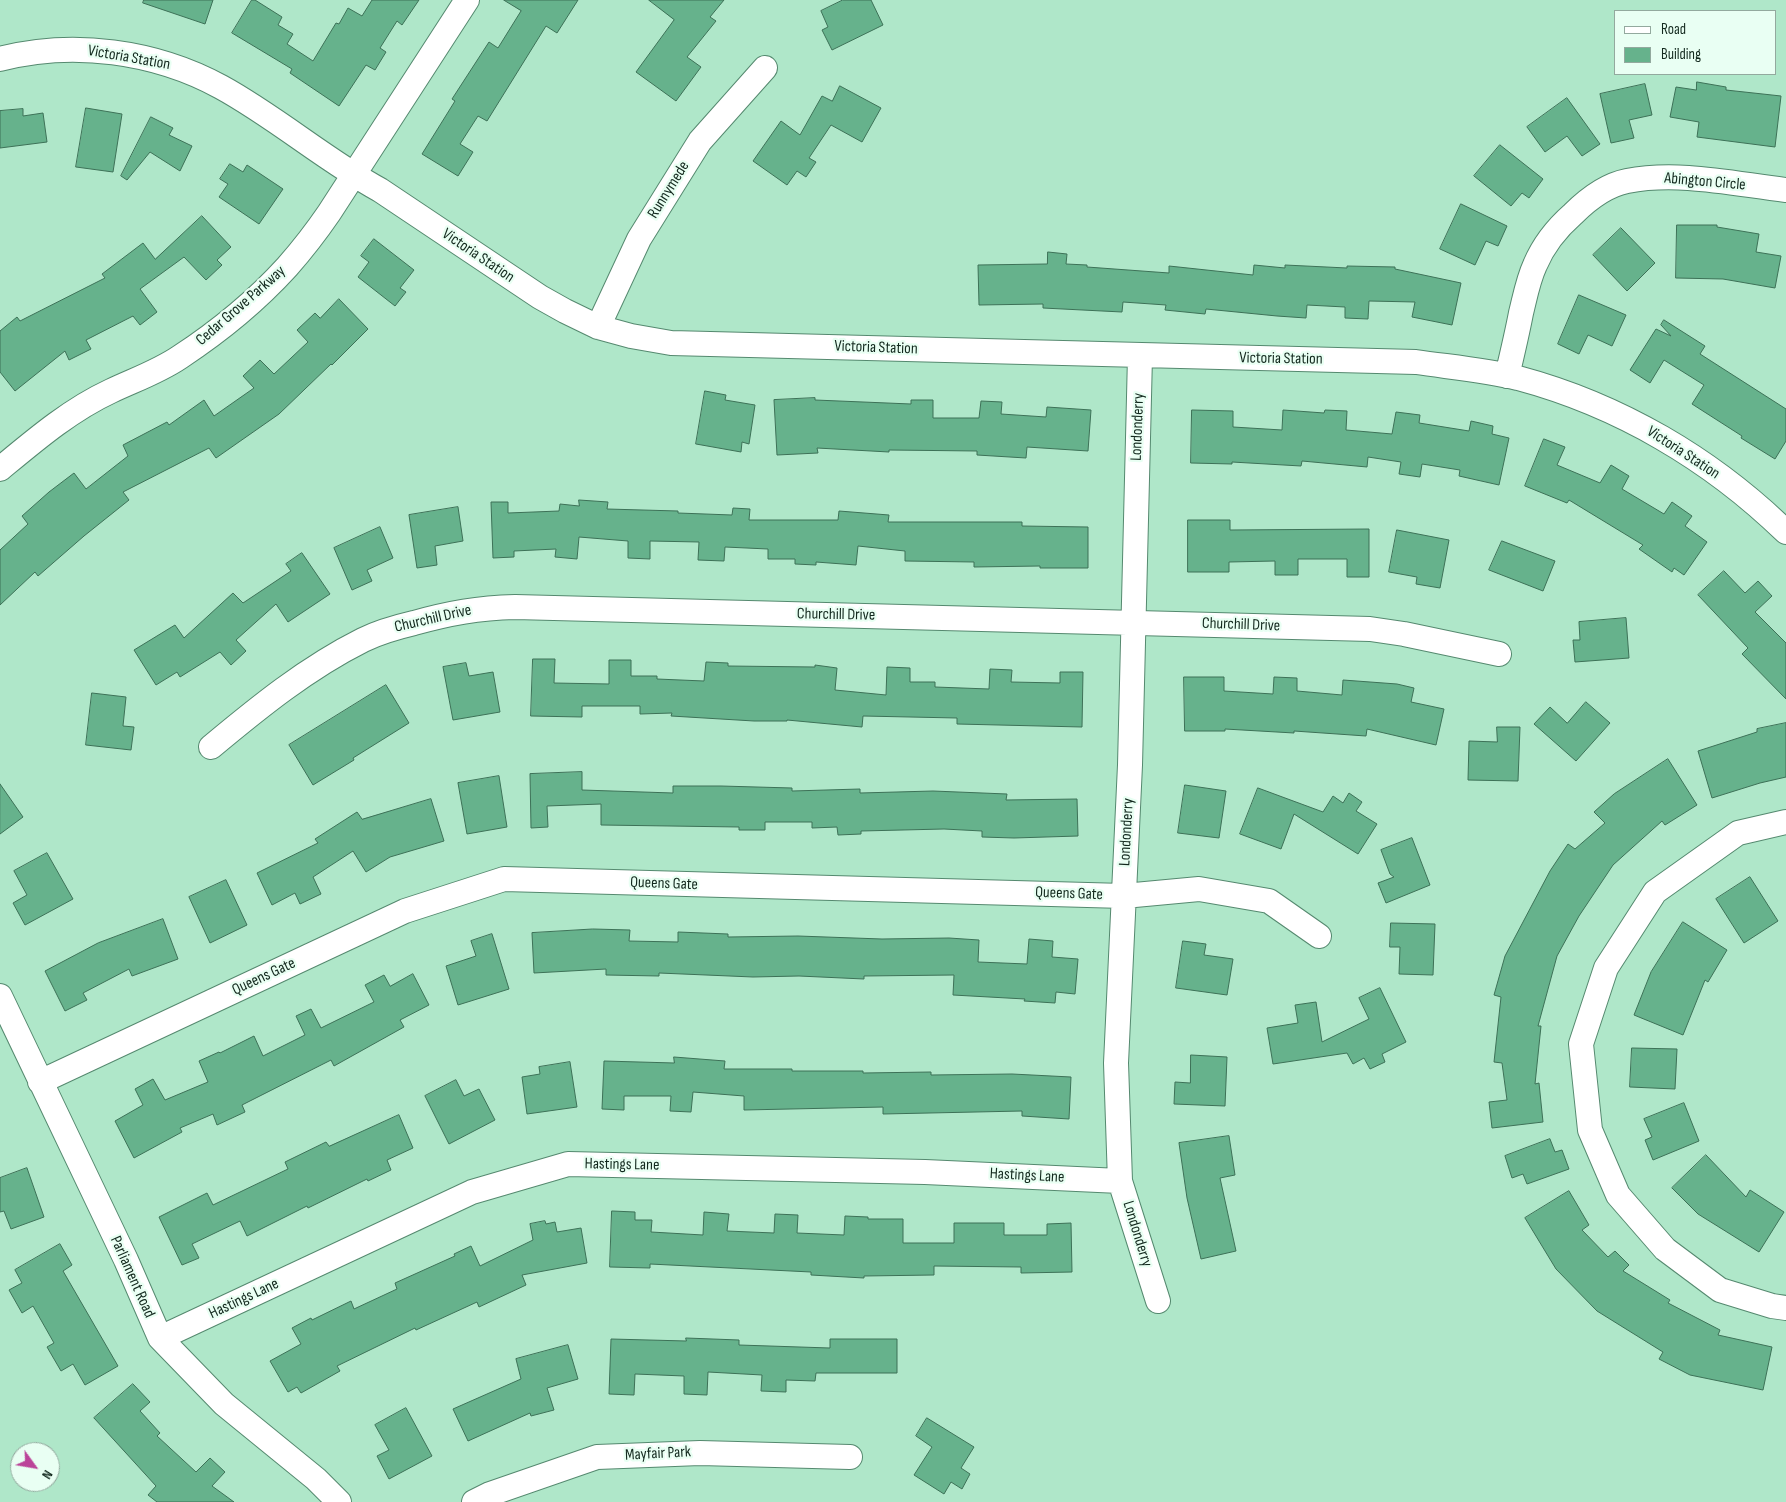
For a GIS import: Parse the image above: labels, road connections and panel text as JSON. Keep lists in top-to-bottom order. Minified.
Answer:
{"streets":{"street":["Victoria Station","Abington Circle","Runnymede","Cedar Grove Parkway","Londonderry","Churchill Drive","Queens Gate","Hastings Lane","Parliament Road","Mayfair Park"]},"crossings":[["Victoria Station","Abington Circle"],["Victoria Station","Runnymede"],["Victoria Station","Cedar Grove Parkway"],["Victoria Station","Londonderry"],["Londonderry","Churchill Drive"],["Londonderry","Queens Gate"],["Londonderry","Hastings Lane"],["Queens Gate","Parliament Road"],["Hastings Lane","Parliament Road"]],"legend":["Road","Building"],"north":"bottom right"}
